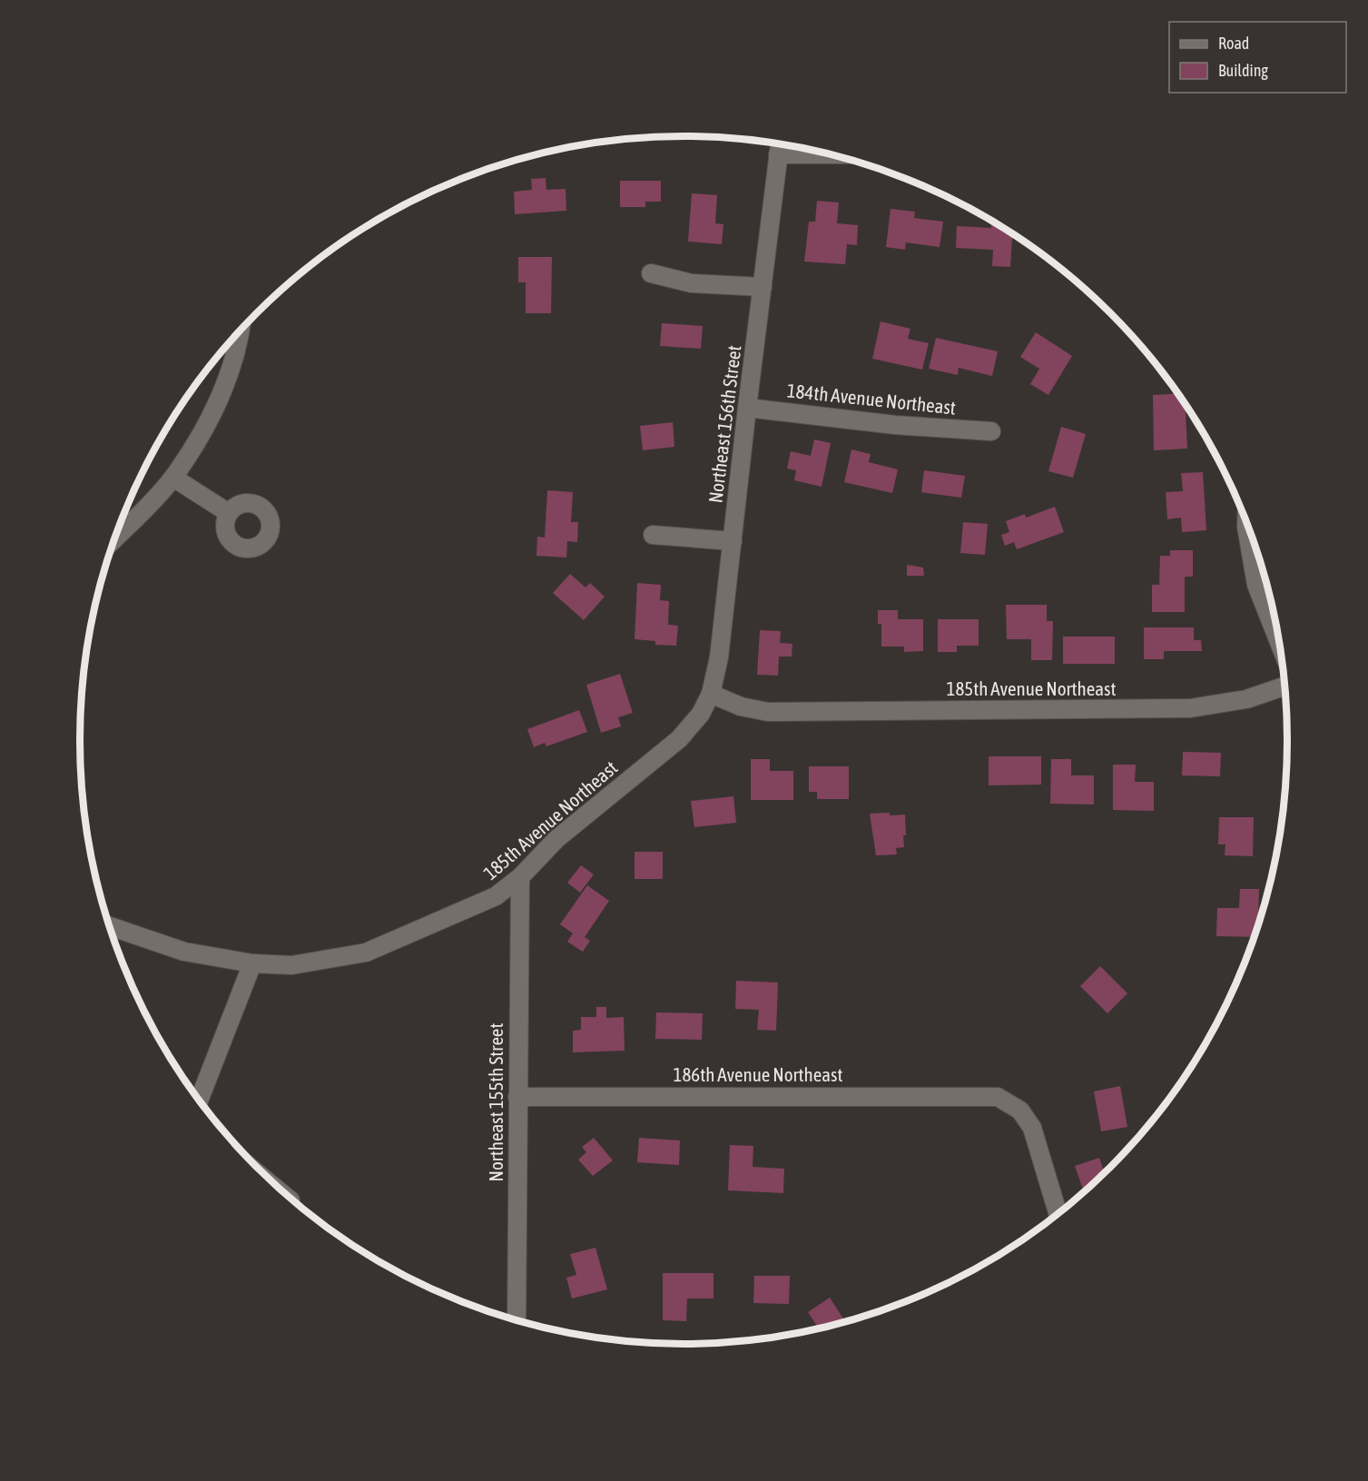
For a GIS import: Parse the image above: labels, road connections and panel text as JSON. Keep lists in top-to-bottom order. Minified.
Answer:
{"streets":{"street":["184th Avenue Northeast","Northeast 156th Street","185th Avenue Northeast","186th Avenue Northeast","Northeast 155th Street"]},"crossings":[["184th Avenue Northeast","Northeast 156th Street"],["Northeast 156th Street","185th Avenue Northeast"],["185th Avenue Northeast","Northeast 155th Street"],["186th Avenue Northeast","Northeast 155th Street"]],"legend":["Road","Building"]}
